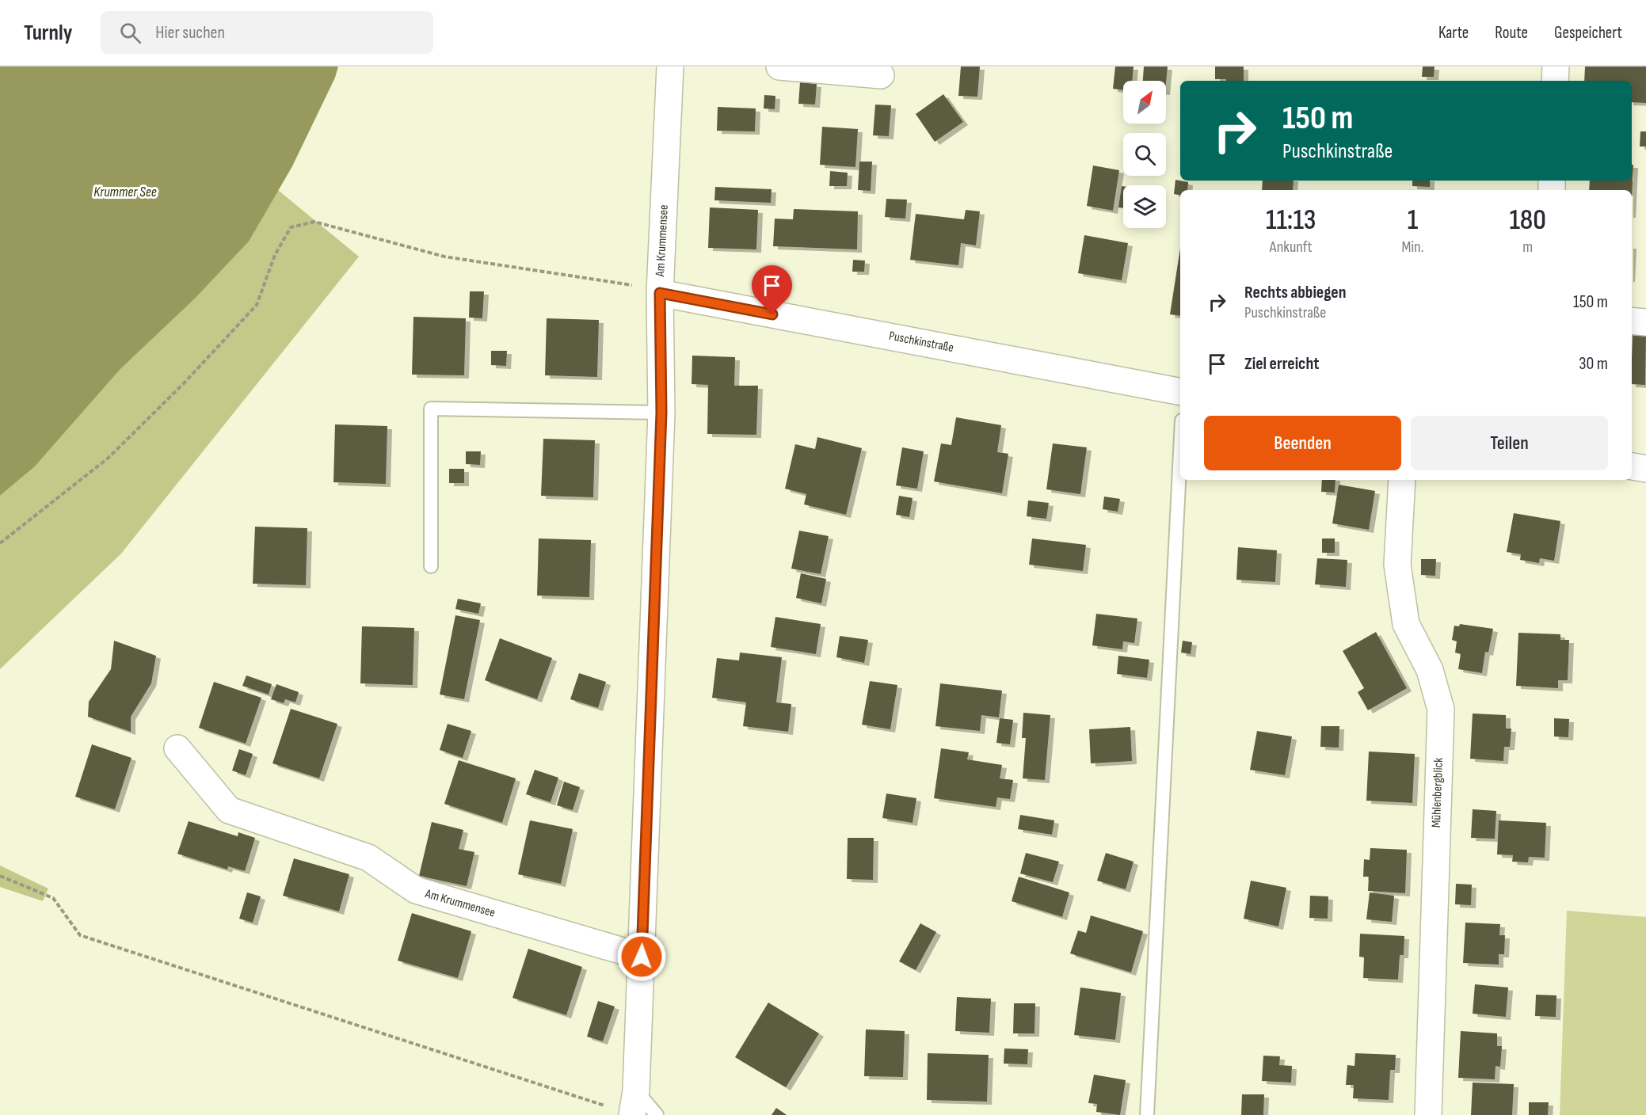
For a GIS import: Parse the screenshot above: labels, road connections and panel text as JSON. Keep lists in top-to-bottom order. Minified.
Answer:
{"streets":{"street":["Am Krummensee","Puschkinstraße","Mühlenbergblick"]},"crossings":[["Am Krummensee","Puschkinstraße"]],"water":["Krummer See"],"north":"top right","page":{"header":"Turnly","search":"Hier suchen","nav":["Karte","Route","Gespeichert"],"turn":["150 m","Puschkinstraße"],"eta":["11:13","Ankunft","1","Min.","180","m"],"list":[{"name":"Rechts abbiegen","note":"Puschkinstraße","value":"150 m"},{"name":"Ziel erreicht","value":"30 m"}],"buttons":["Beenden","Teilen"]}}
